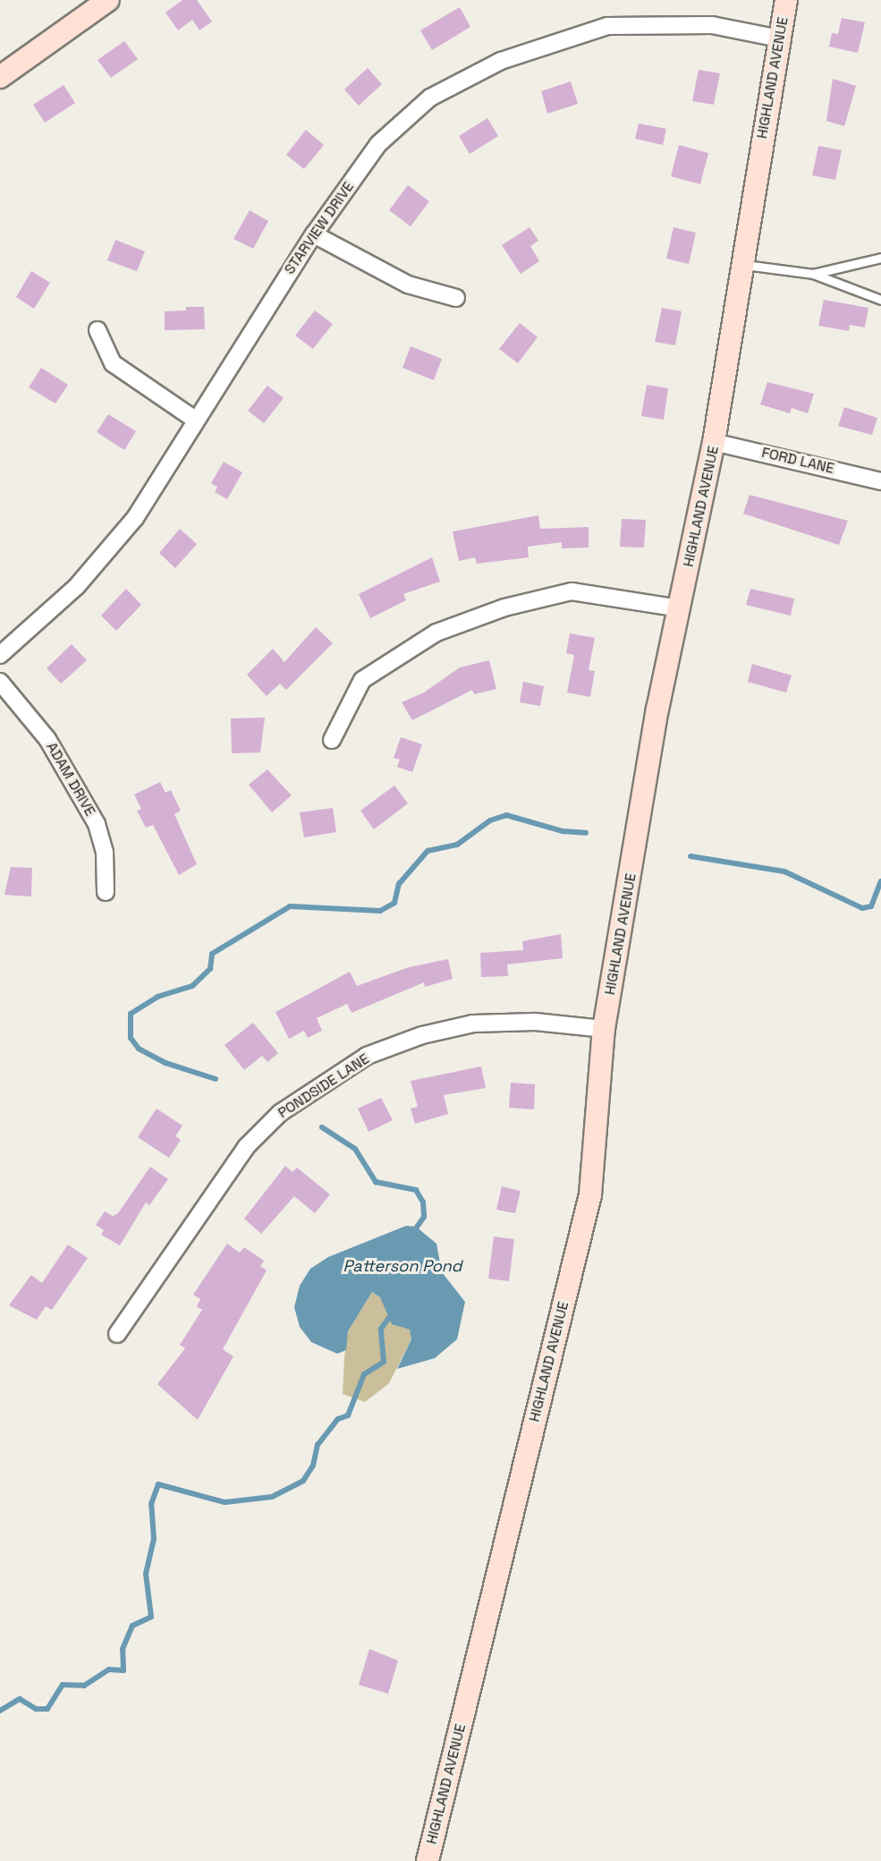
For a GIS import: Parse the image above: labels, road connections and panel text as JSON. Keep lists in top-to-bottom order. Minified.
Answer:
{"streets":{"street":["HIGHLAND AVENUE","STARVIEW DRIVE","FORD LANE","ADAM DRIVE","PONDSIDE LANE"]},"crossings":[["HIGHLAND AVENUE","STARVIEW DRIVE"],["HIGHLAND AVENUE","FORD LANE"],["HIGHLAND AVENUE","PONDSIDE LANE"]],"water":["Patterson Pond"]}
